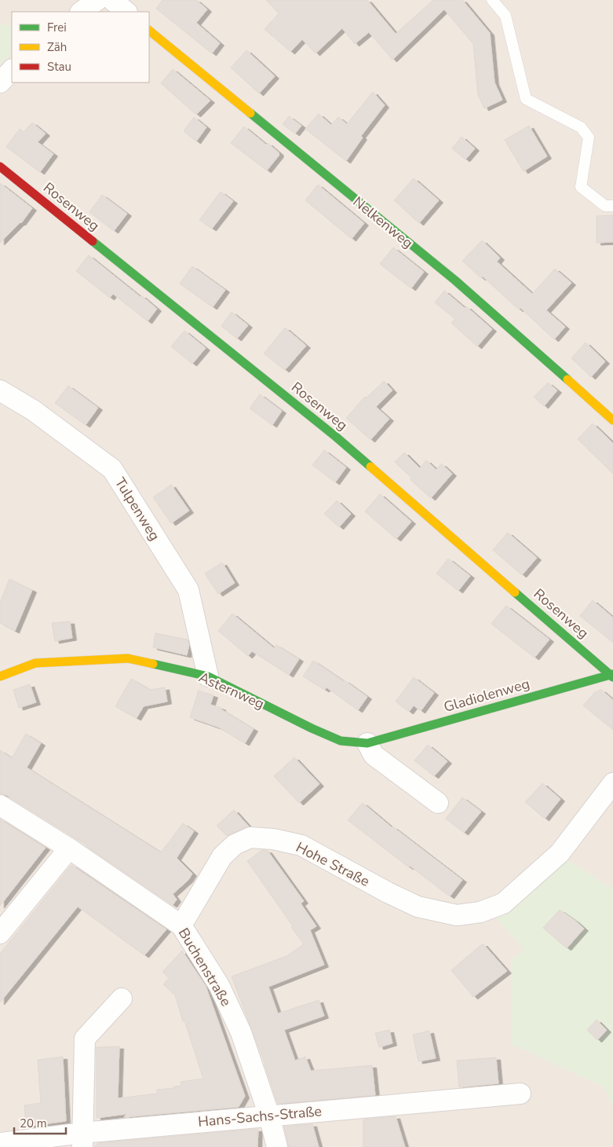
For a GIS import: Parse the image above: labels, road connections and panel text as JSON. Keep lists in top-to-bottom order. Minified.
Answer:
{"streets":{"street":["Rosenweg","Nelkenweg","Tulpenweg","Asternweg","Gladiolenweg","Hohe Straße","Buchenstraße","Hans-Sachs-Straße"]},"crossings":[["Rosenweg","Gladiolenweg"],["Tulpenweg","Asternweg"],["Asternweg","Gladiolenweg"],["Hohe Straße","Buchenstraße"],["Buchenstraße","Hans-Sachs-Straße"]],"legend":["Frei","Zäh","Stau"],"scale_bar":"20 m"}
